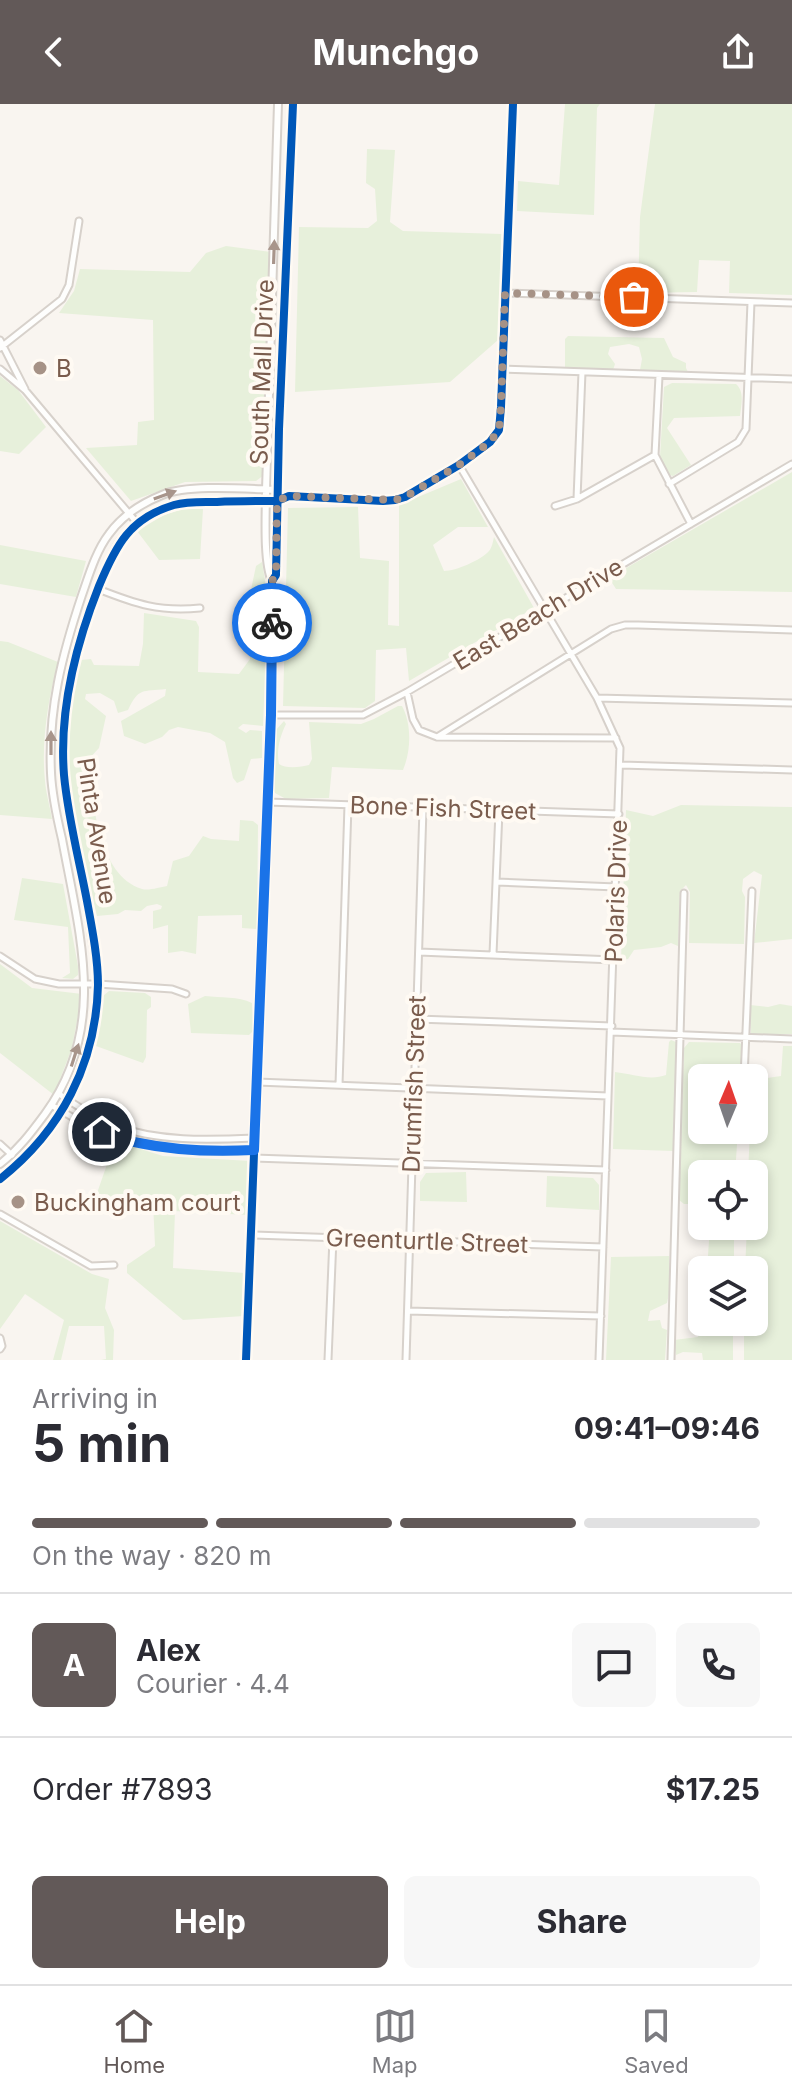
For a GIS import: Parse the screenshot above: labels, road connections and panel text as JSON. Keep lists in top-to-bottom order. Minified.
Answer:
{"streets":{"street":["South Mall Drive","East Beach Drive","Bone Fish Street","Pinta Avenue","Polaris Drive","Drumfish Street","Greenturtle Street"]},"crossings":[["South Mall Drive","East Beach Drive"],["South Mall Drive","Bone Fish Street"],["South Mall Drive","Pinta Avenue"],["South Mall Drive","Greenturtle Street"],["East Beach Drive","Polaris Drive"],["Bone Fish Street","Polaris Drive"],["Bone Fish Street","Drumfish Street"],["Polaris Drive","Greenturtle Street"],["Drumfish Street","Greenturtle Street"]],"places":["B","Buckingham court"],"north":"top","page":{"header":"Munchgo","heading":["5 min","Arriving in","09:41–09:46"],"panel":["Alex","Courier · 4.4","Order #7893","$17.25"],"bar":"On the way · 820 m","round":"A","buttons":["Help","Share"],"tabs":["Home","Map","Saved"]}}
